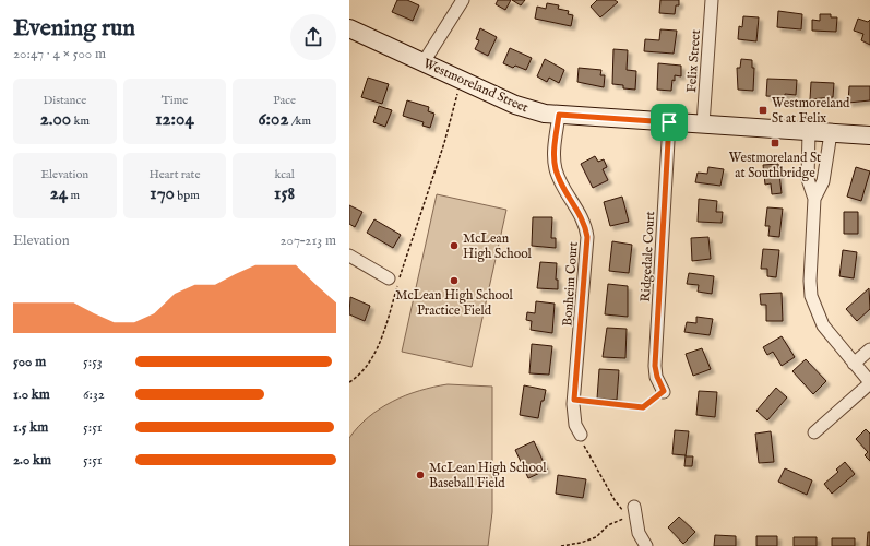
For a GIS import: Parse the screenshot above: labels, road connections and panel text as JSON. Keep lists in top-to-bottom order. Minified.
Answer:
{"streets":{"main road":["Westmoreland Street"],"street":["Felix Street","Ridgedale Court","Bonheim Court"]},"crossings":[["Felix Street","Westmoreland Street"],["Westmoreland Street","Ridgedale Court"],["Westmoreland Street","Bonheim Court"]],"places":{"transit":["Westmoreland St at Felix","Westmoreland St at Southbridge"],"other":["McLean High School","McLean High School Practice Field","McLean High School Baseball Field"]},"page":{"heading":["Evening run","20:47 · 4 × 500 m"],"stats":[["Distance","2.00 km"],["Time","12:04"],["Pace","6:02 /km"],["Elevation","24 m"],["Heart rate","170 bpm"],["kcal","158"]],"chart":["Elevation","207–213 m"],"list":[{"name":"500 m","note":"5:53"},{"name":"1.0 km","note":"6:32"},{"name":"1.5 km","note":"5:51"},{"name":"2.0 km","note":"5:51"}]}}
